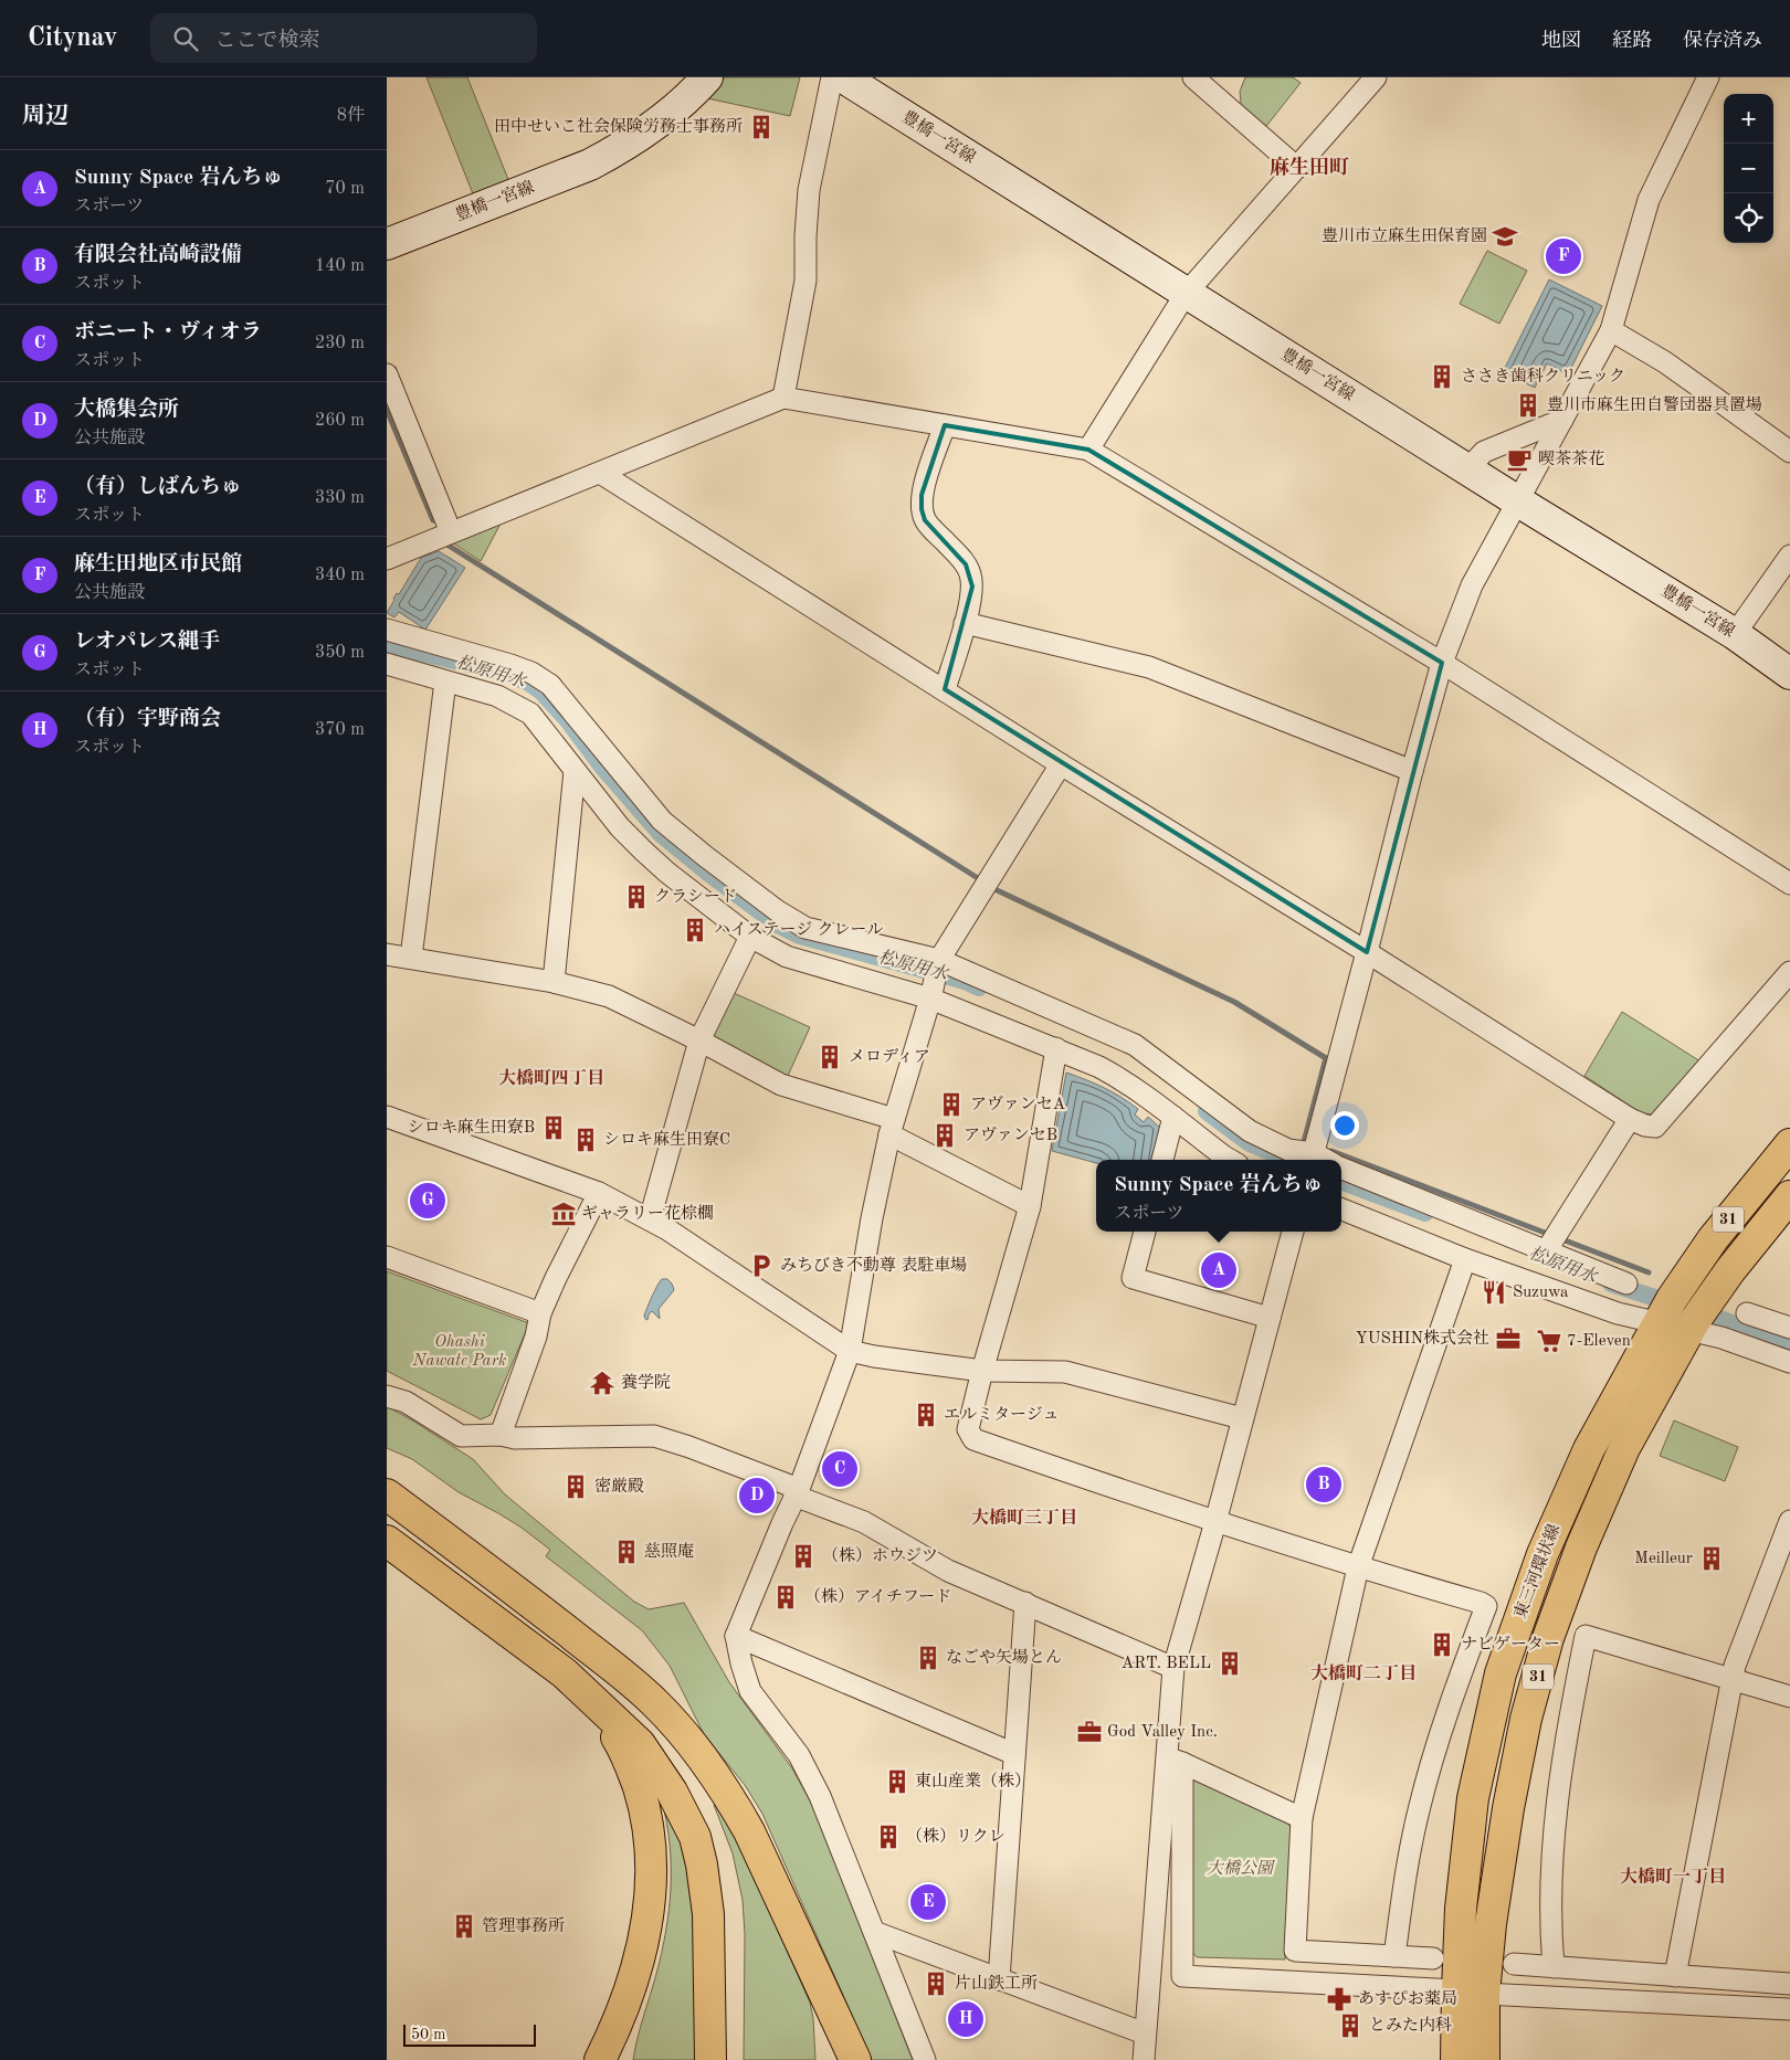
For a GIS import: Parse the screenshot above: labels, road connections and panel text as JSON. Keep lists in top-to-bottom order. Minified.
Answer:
{"streets":{"main road":["豊橋一宮線","31","東三河環状線"]},"districts":["麻生田町","大橋町四丁目","大橋町三丁目","大橋町二丁目","大橋町一丁目"],"water":["松原用水"],"parks":["Ohashi Nawate Park","大橋公園"],"places":{"building":["田中せいこ社会保険労務士事務所","ささき歯科クリニック","豊川市麻生田自警団器具置場","クラシード","ハイステージ クレール","メロディア","アヴァンセA","シロキ麻生田寮B","アヴァンセB","シロキ麻生田寮C","エルミタージュ","密厳殿","慈照庵","（株）ホウジツ","Meilleur","（株）アイチフード","ナビゲーター","なごや矢場とん","ART. BELL","東山産業（株）","（株）リクレ","管理事務所","片山鉄工所","とみた内科"],"school or university":["豊川市立麻生田保育園"],"cafe":["喫茶茶花"],"museum":["ギャラリー花棕櫚"],"parking":["みちびき不動尊 表駐車場"],"restaurant":["Suzuwa"],"office":["YUSHIN株式会社","God Valley Inc."],"supermarket":["7-Eleven"],"temple":["養学院"],"pharmacy":["あすぴお薬局"]},"scale_bar":"50 m","page":{"header":"Citynav","search":"ここで検索","nav":["地図","経路","保存済み"],"heading":["周辺","8件"],"map_buttons":["+","−"],"list":[{"mark":"A","name":"Sunny Space 岩んちゅ","note":"スポーツ","value":"70 m"},{"mark":"B","name":"有限会社高崎設備","note":"スポット","value":"140 m"},{"mark":"C","name":"ボニート・ヴィオラ","note":"スポット","value":"230 m"},{"mark":"D","name":"大橋集会所","note":"公共施設","value":"260 m"},{"mark":"E","name":"（有）しばんちゅ","note":"スポット","value":"330 m"},{"mark":"F","name":"麻生田地区市民館","note":"公共施設","value":"340 m"},{"mark":"G","name":"レオパレス縄手","note":"スポット","value":"350 m"},{"mark":"H","name":"（有）宇野商会","note":"スポット","value":"370 m"}],"pins":["F","G","A","C","B","D","E","H"],"popup":["Sunny Space 岩んちゅ","スポーツ"],"scale":"50 m"}}
